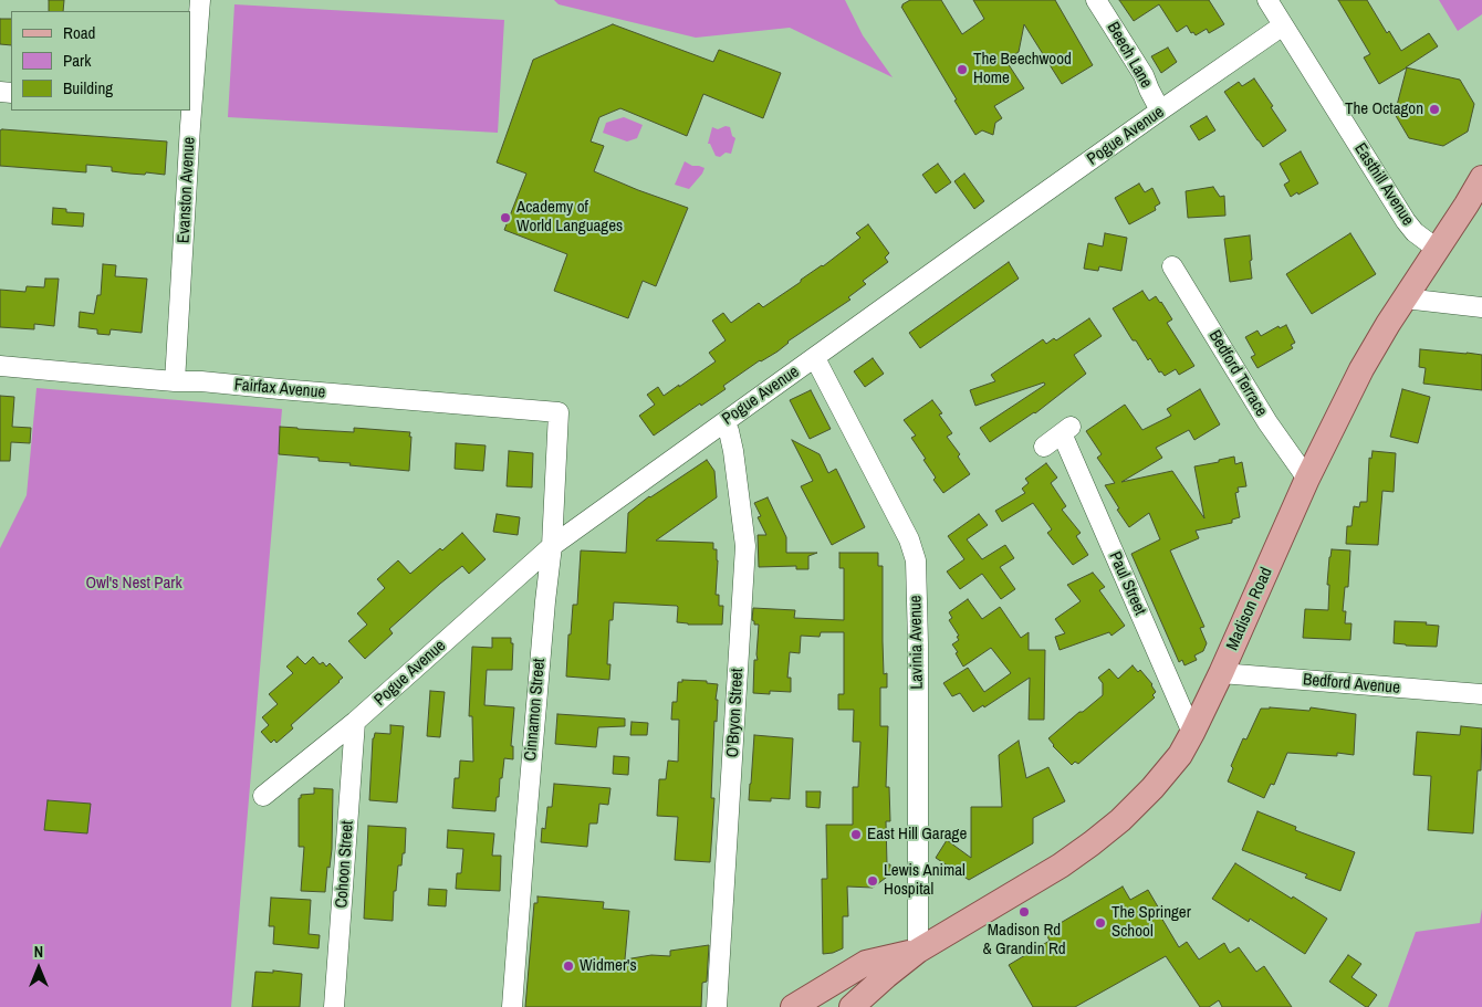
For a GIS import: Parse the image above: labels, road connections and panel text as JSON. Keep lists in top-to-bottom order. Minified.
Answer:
{"streets":{"main road":["Madison Road"],"street":["Beech Lane","Pogue Avenue","Easthill Avenue","Evanston Avenue","Bedford Terrace","Fairfax Avenue","Paul Street","Lavinia Avenue","Bedford Avenue","Cinnamon Street","O’Bryon Street","Cohoon Street"]},"crossings":[["Beech Lane","Pogue Avenue"],["Pogue Avenue","Easthill Avenue"],["Pogue Avenue","Lavinia Avenue"],["Pogue Avenue","Cinnamon Street"],["Pogue Avenue","O’Bryon Street"],["Pogue Avenue","Cohoon Street"],["Easthill Avenue","Madison Road"],["Evanston Avenue","Fairfax Avenue"],["Bedford Terrace","Madison Road"],["Fairfax Avenue","Cinnamon Street"],["Paul Street","Madison Road"],["Madison Road","Lavinia Avenue"],["Madison Road","Bedford Avenue"]],"parks":["Owl's Nest Park"],"places":["The Beechwood Home","The Octagon","Academy of World Languages","East Hill Garage","Lewis Animal Hospital","Madison Rd & Grandin Rd","The Springer School","Widmer's"],"legend":["Road","Park","Building"],"north":"top"}
